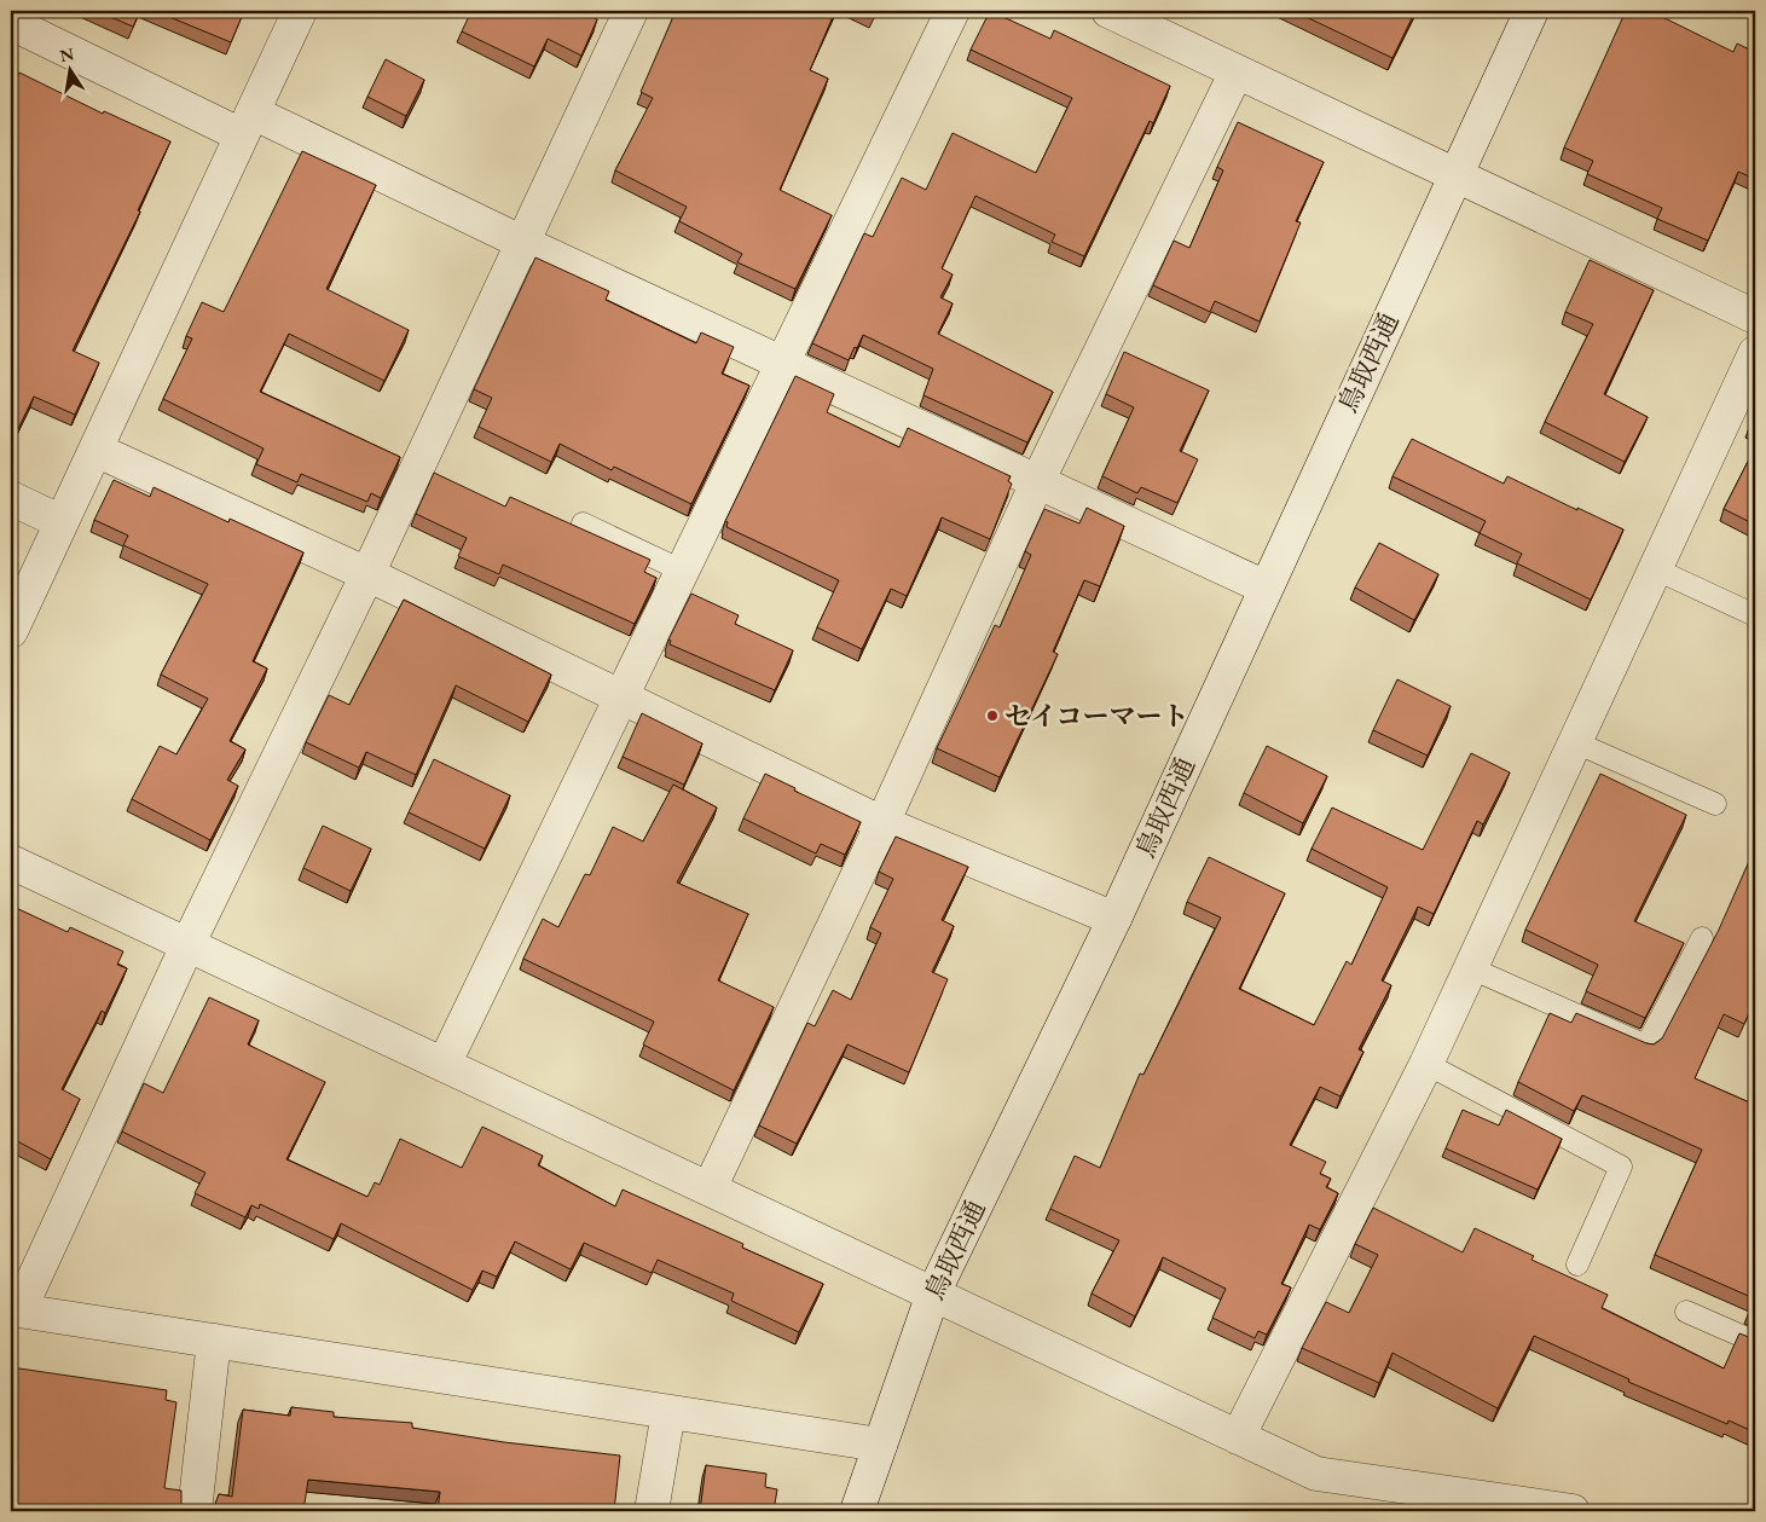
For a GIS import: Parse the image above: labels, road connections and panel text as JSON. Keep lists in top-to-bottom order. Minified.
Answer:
{"streets":{"street":["鳥取西通"]},"places":["セイコーマート"],"north":"top"}
